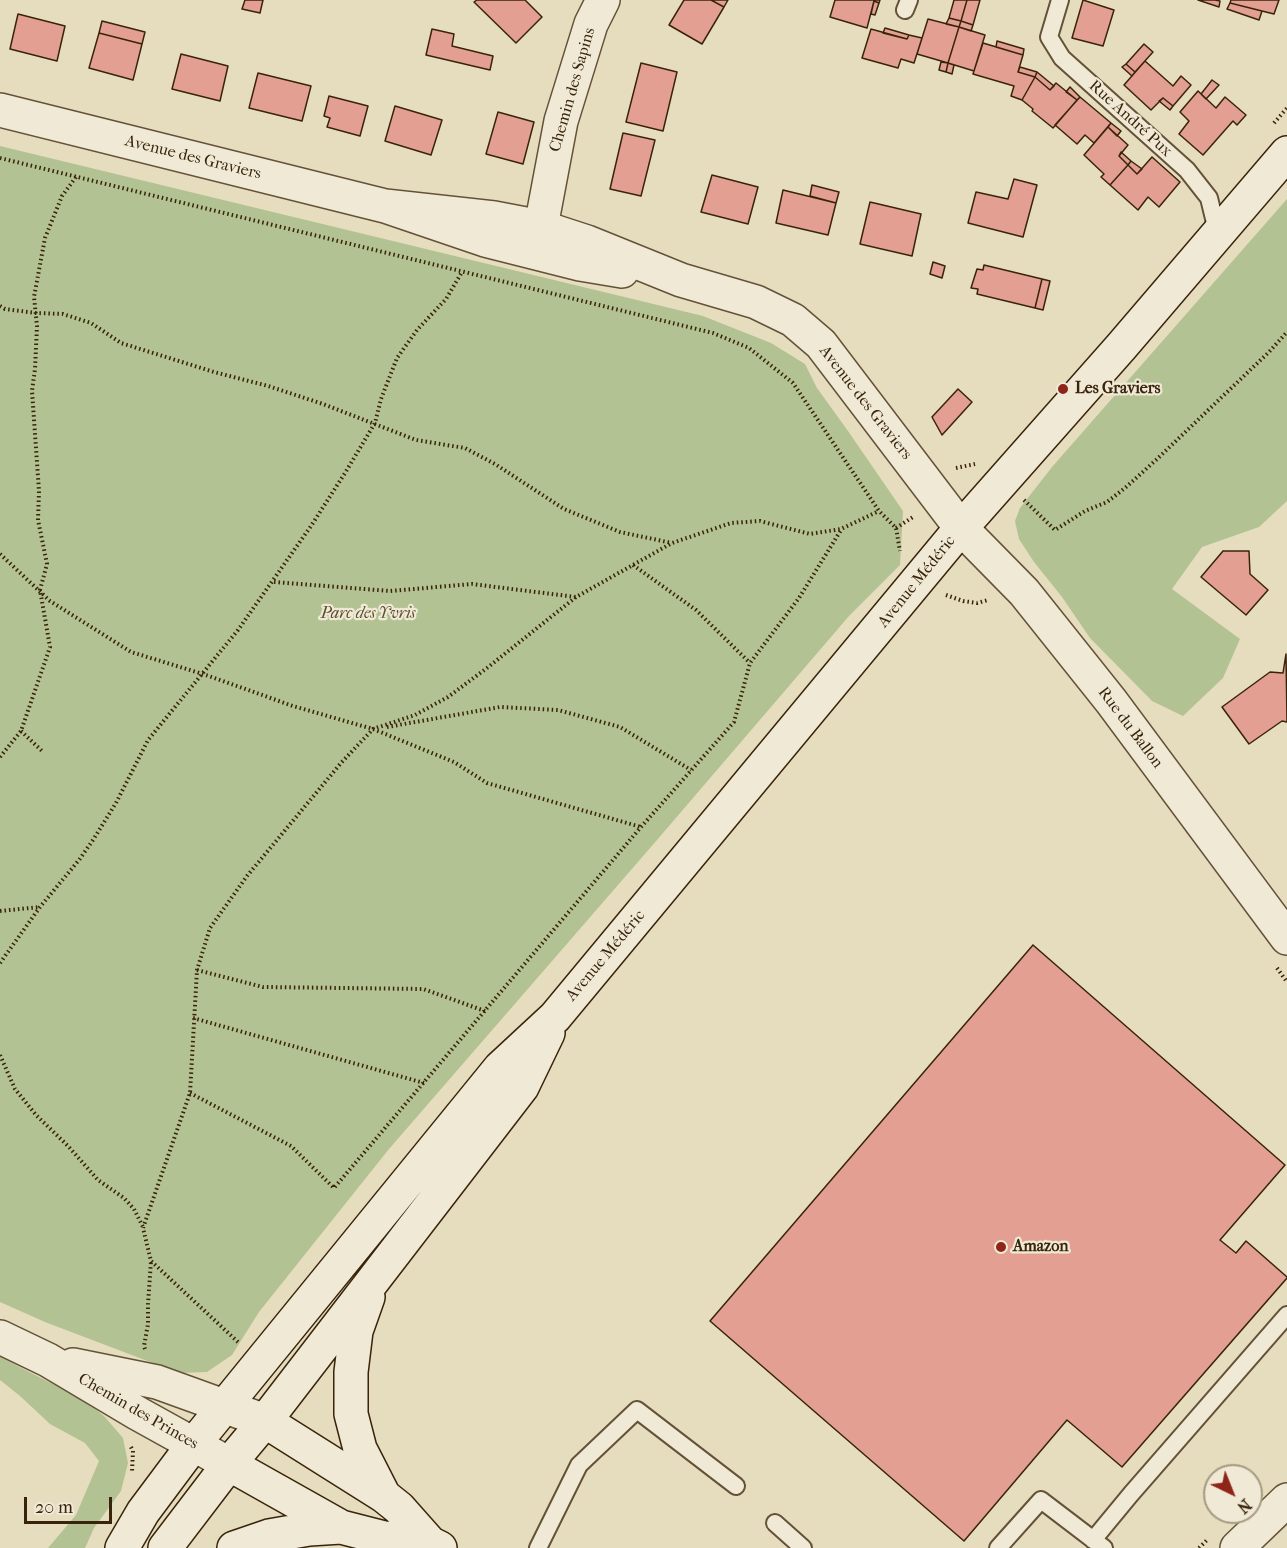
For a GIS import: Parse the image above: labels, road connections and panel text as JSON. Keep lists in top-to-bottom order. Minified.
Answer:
{"streets":{"main road":["Chemin des Sapins","Avenue des Graviers","Avenue Médéric","Rue du Ballon","Chemin des Princes"],"lane":["Rue André Pux"]},"crossings":[["Chemin des Sapins","Avenue des Graviers"],["Rue André Pux","Avenue Médéric"],["Avenue des Graviers","Avenue Médéric"],["Avenue des Graviers","Rue du Ballon"],["Avenue Médéric","Rue du Ballon"]],"parks":["Parc des Yvris"],"places":["Les Graviers","Amazon"],"scale_bar":"20 m","north":"bottom right"}
